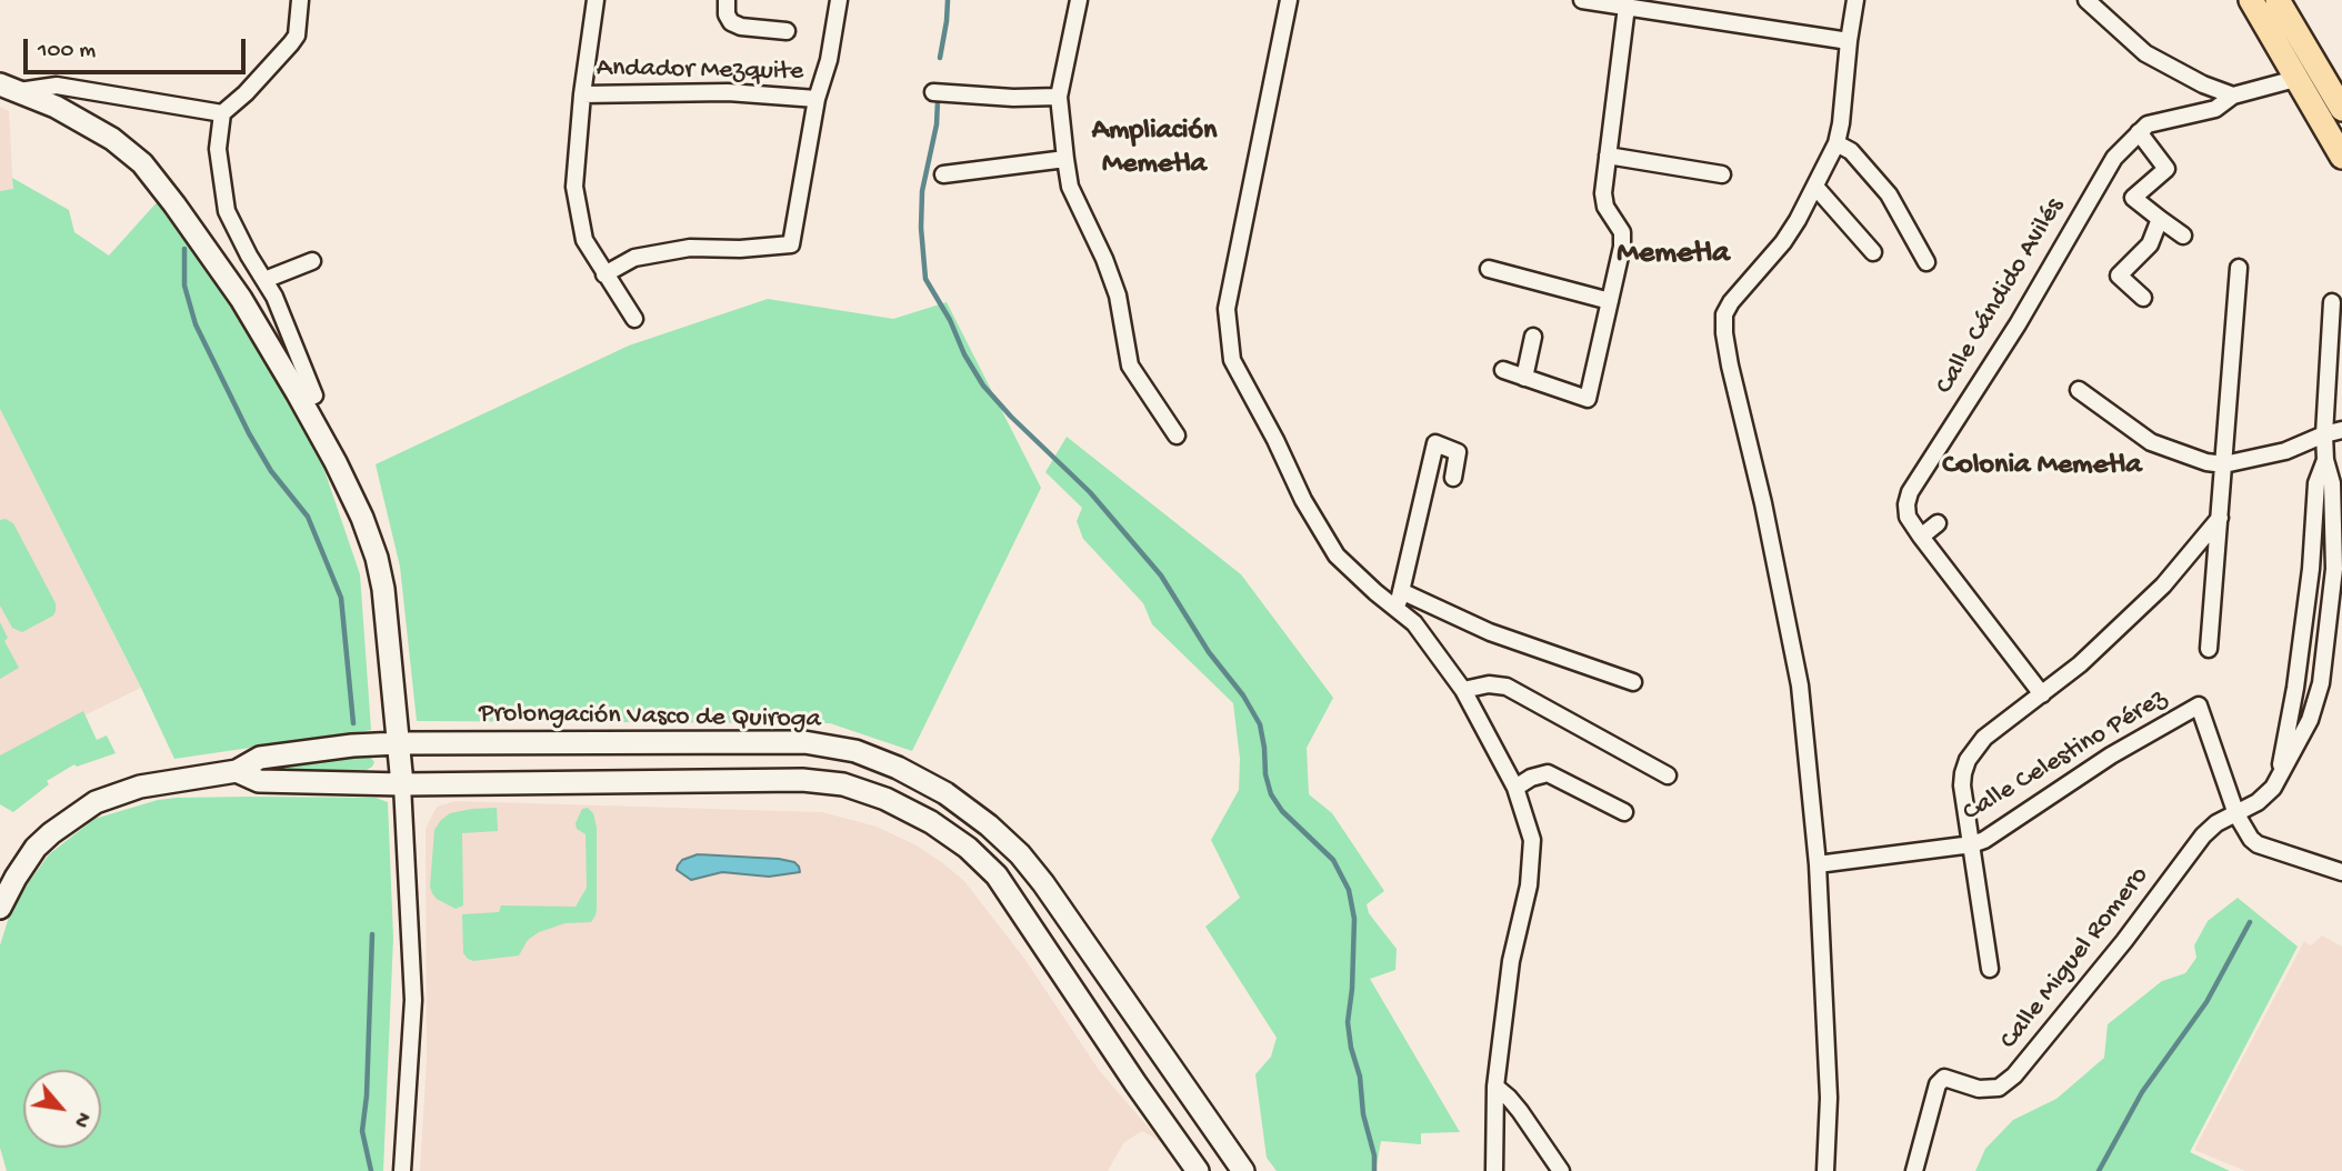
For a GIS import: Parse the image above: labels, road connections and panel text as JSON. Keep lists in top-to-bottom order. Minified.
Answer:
{"streets":{"street":["Andador Mezquite","Calle Cándido Avilés","Prolongación Vasco de Quiroga","Calle Celestino Pérez","Calle Miguel Romero"]},"crossings":[["Calle Celestino Pérez","Calle Miguel Romero"]],"districts":["Ampliación Memetla","Memetla","Colonia Memetla"],"scale_bar":"100 m","north":"bottom right"}
